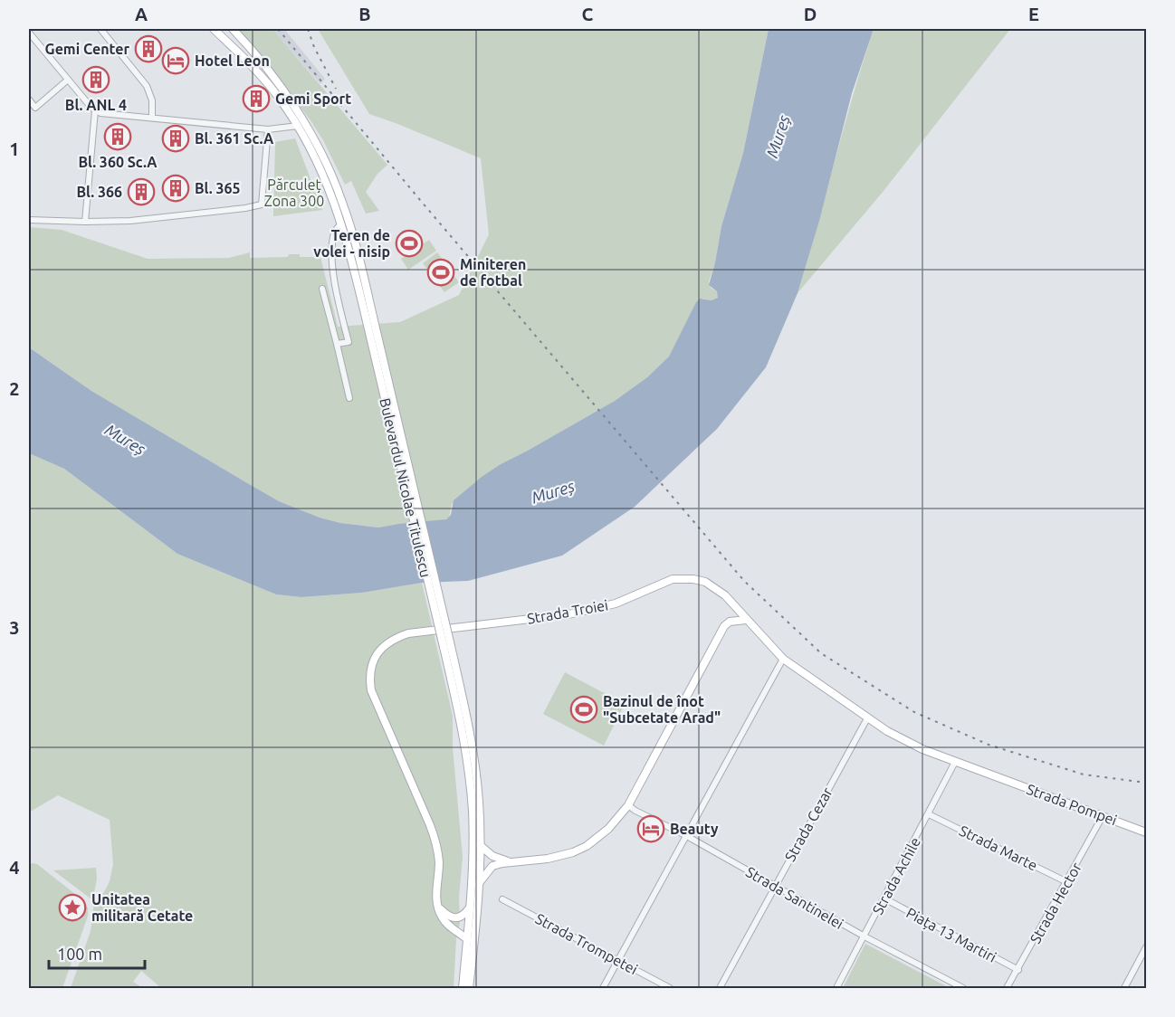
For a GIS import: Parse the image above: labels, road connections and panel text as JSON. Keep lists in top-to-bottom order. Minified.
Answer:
{"streets":{"main road":["Bulevardul Nicolae Titulescu","Strada Troiei","Strada Pompei"],"street":["Strada Cezar","Strada Marte","Strada Achile","Strada Santinelei","Strada Hector","Piața 13 Martiri","Strada Trompetei"]},"crossings":[["Strada Troiei","Strada Pompei"],["Strada Troiei","Strada Cezar"],["Strada Troiei","Strada Achile"],["Strada Pompei","Strada Hector"],["Strada Cezar","Strada Santinelei"],["Strada Marte","Strada Achile"],["Strada Marte","Strada Hector"],["Strada Achile","Strada Santinelei"],["Strada Achile","Piața 13 Martiri"],["Strada Hector","Piața 13 Martiri"]],"water":["Mureș"],"parks":["Părculeț Zona 300"],"places":{"building":["Gemi Center","Bl. ANL 4","Gemi Sport","Bl. 360 Sc.A","Bl. 361 Sc.A","Bl. 365","Bl. 366"],"hotel":["Hotel Leon","Beauty"],"sports":["Teren de volei - nisip","Miniteren de fotbal","Bazinul de înot \"Subcetate Arad\""],"place":["Unitatea militară Cetate"]},"scale_bar":"100 m","grid":{"columns":["A","B","C","D","E"],"rows":["1","2","3","4"]}}
